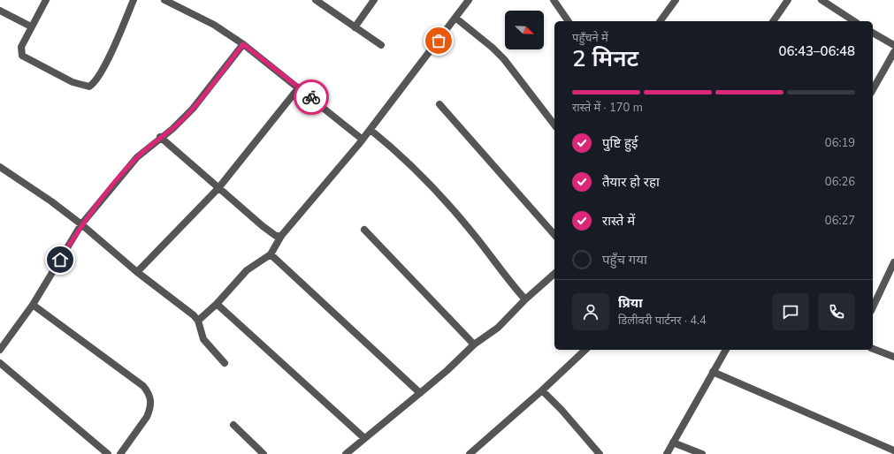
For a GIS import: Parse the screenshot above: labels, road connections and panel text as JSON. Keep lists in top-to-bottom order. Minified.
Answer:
{"north":"bottom right","page":{"heading":["2 मिनट","पहुँचने में","06:43–06:48"],"panel":["प्रिया","डिलीवरी पार्टनर · 4.4"],"bar":"रास्ते में · 170 m","list":[["पुष्टि हुई","06:19"],["तैयार हो रहा","06:26"],["रास्ते में","06:27"],"पहुँच गया"]}}
